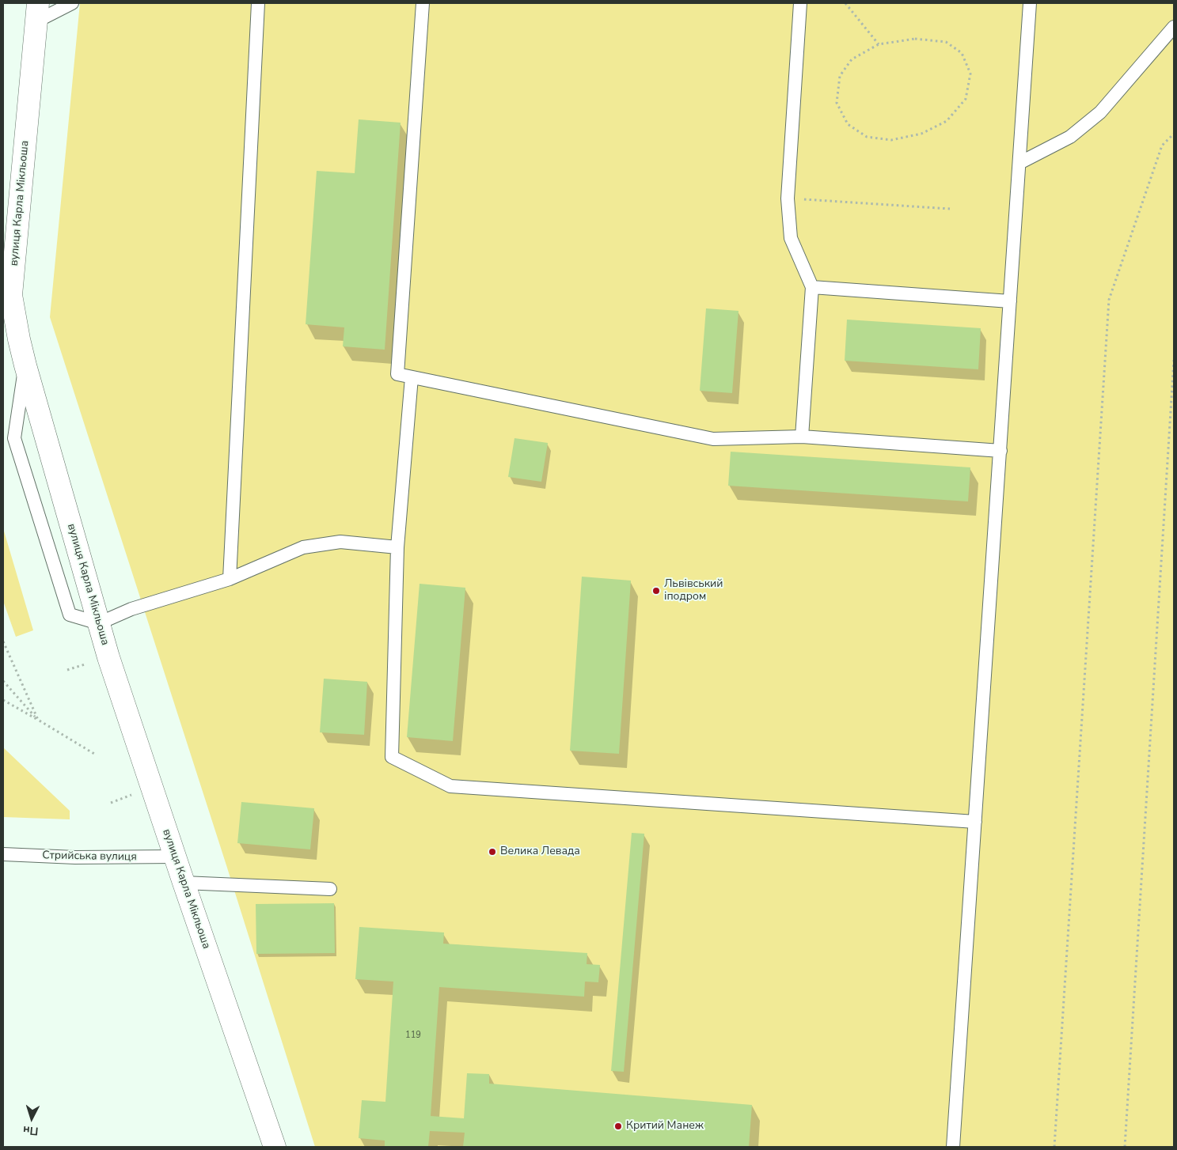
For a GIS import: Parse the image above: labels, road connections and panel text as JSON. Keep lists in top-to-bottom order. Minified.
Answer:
{"streets":{"street":["вулиця Карла Мікльоша"],"lane":["Стрийська вулиця"]},"crossings":[["вулиця Карла Мікльоша","Стрийська вулиця"]],"places":["Львівський іподром","Велика Левада","Критий Манеж"],"house_numbers":["119"],"north":"bottom"}
